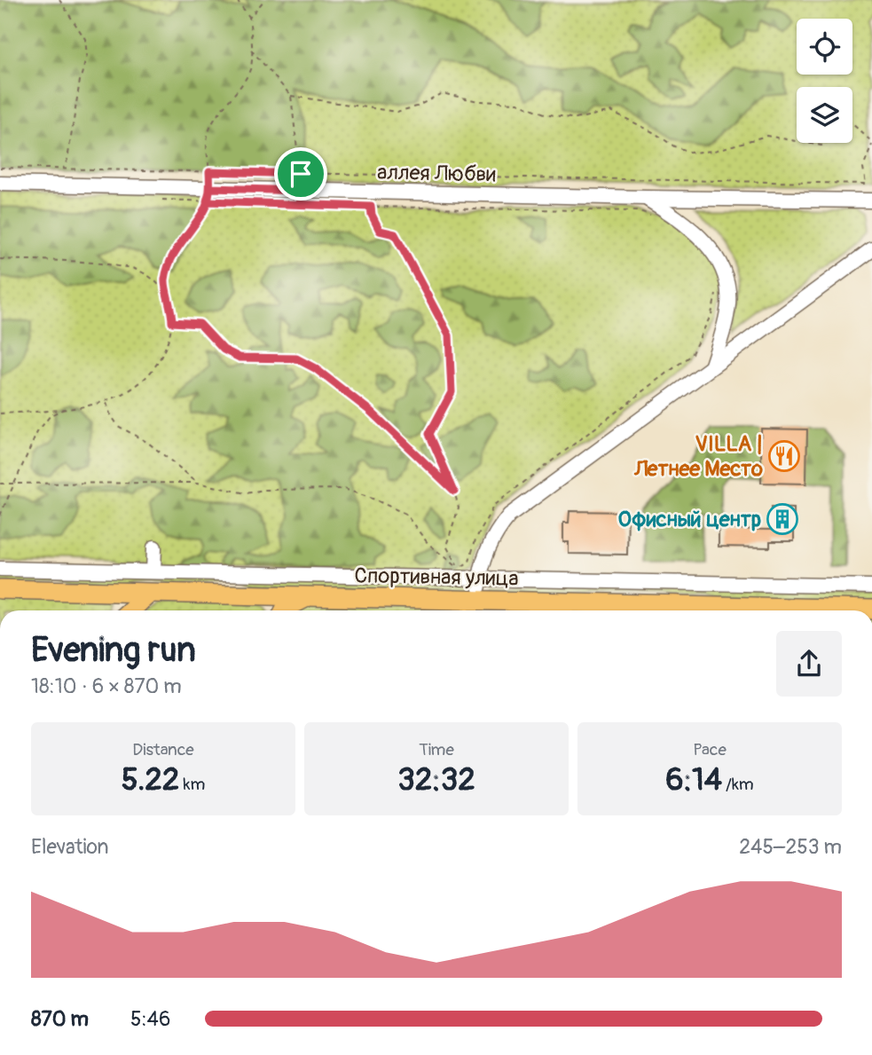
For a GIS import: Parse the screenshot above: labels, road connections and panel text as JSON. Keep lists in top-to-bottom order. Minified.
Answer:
{"streets":{"main road":["Спортивная улица"],"street":["аллея Любви"]},"places":{"restaurant":["VILLA | Летнее Место"],"building":["Офисный центр"]},"page":{"heading":["Evening run","18:10 · 6 × 870 m"],"stats":[["Distance","5.22 km"],["Time","32:32"],["Pace","6:14 /km"]],"chart":["Elevation","245–253 m"],"list":[{"name":"870 m","note":"5:46"}]}}
